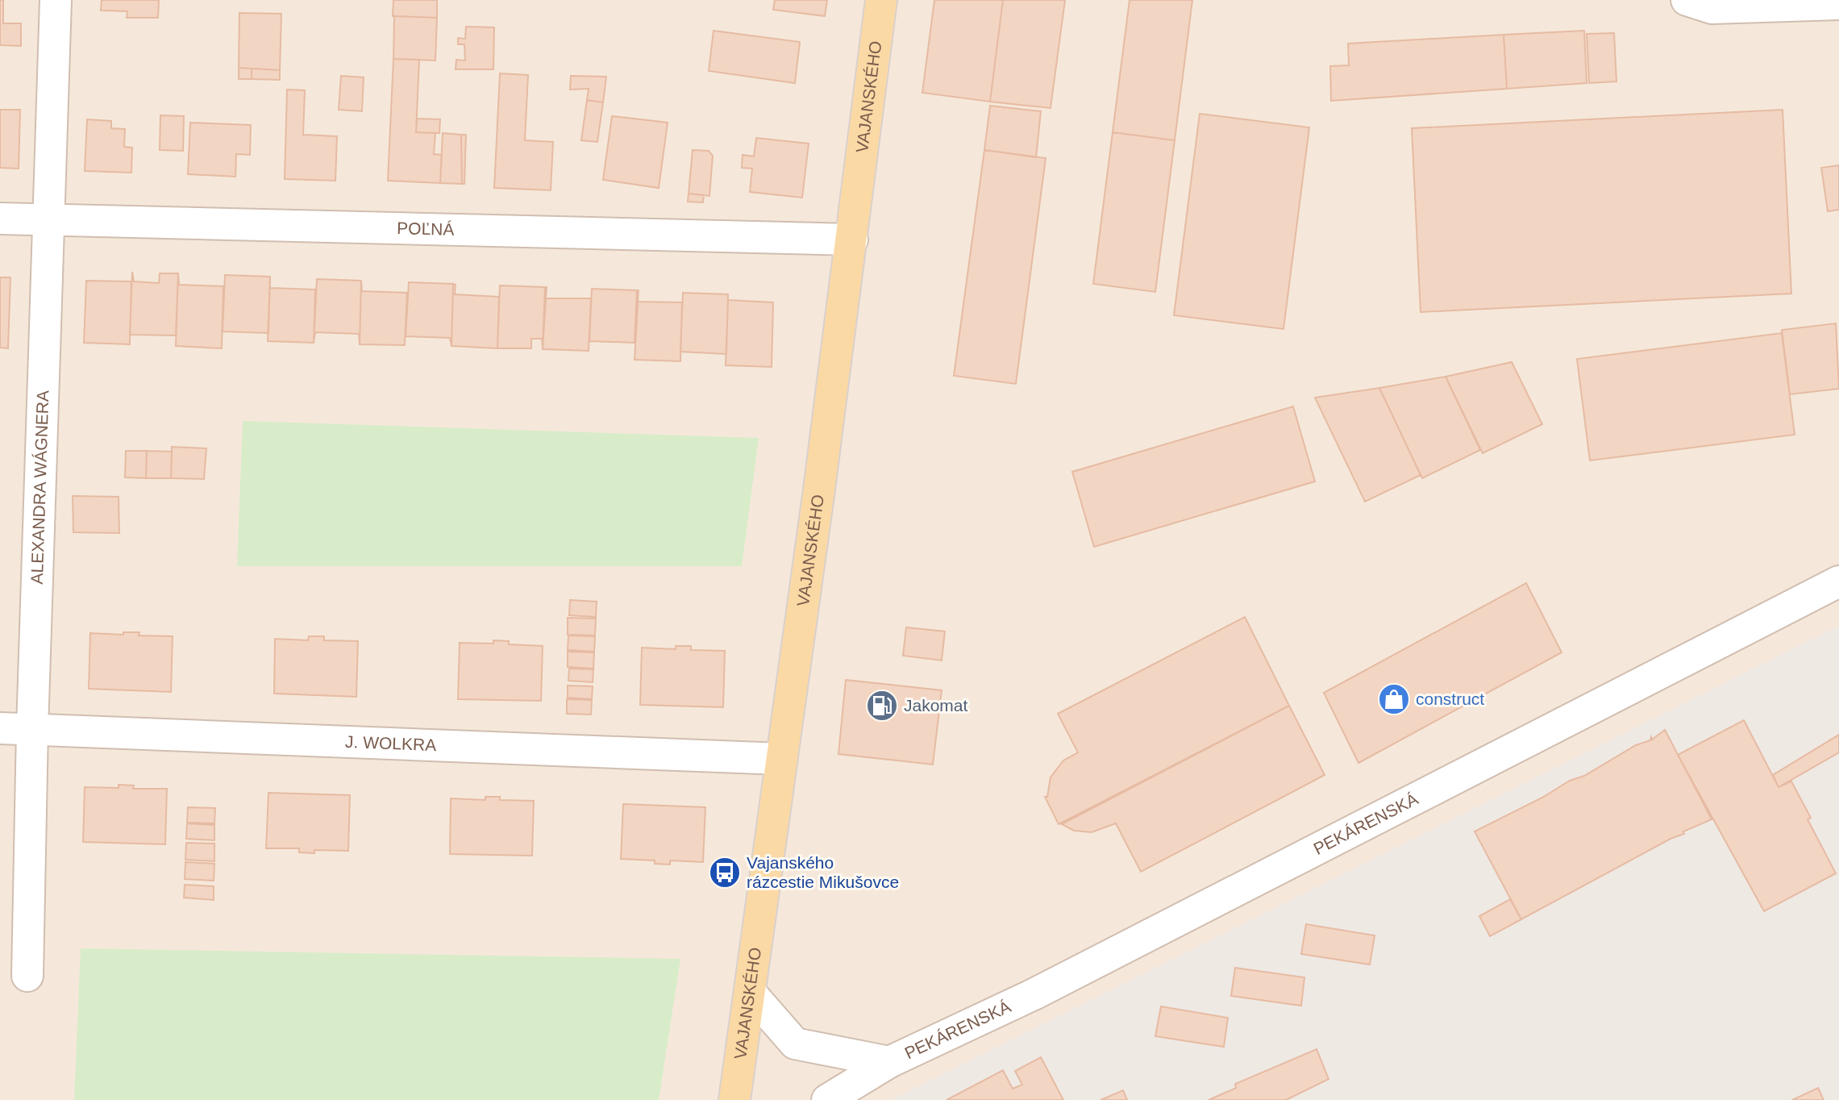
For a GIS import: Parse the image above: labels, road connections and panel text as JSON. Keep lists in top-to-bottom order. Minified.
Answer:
{"streets":{"main road":["VAJANSKÉHO"],"street":["POĽNÁ","ALEXANDRA WÁGNERA","J. WOLKRA","PEKÁRENSKÁ"]},"crossings":[["VAJANSKÉHO","POĽNÁ"],["VAJANSKÉHO","J. WOLKRA"],["VAJANSKÉHO","PEKÁRENSKÁ"],["POĽNÁ","ALEXANDRA WÁGNERA"],["ALEXANDRA WÁGNERA","J. WOLKRA"]],"places":{"shop":["construct"],"fuel station":["Jakomat"],"bus stop":["Vajanského rázcestie Mikušovce"]}}
